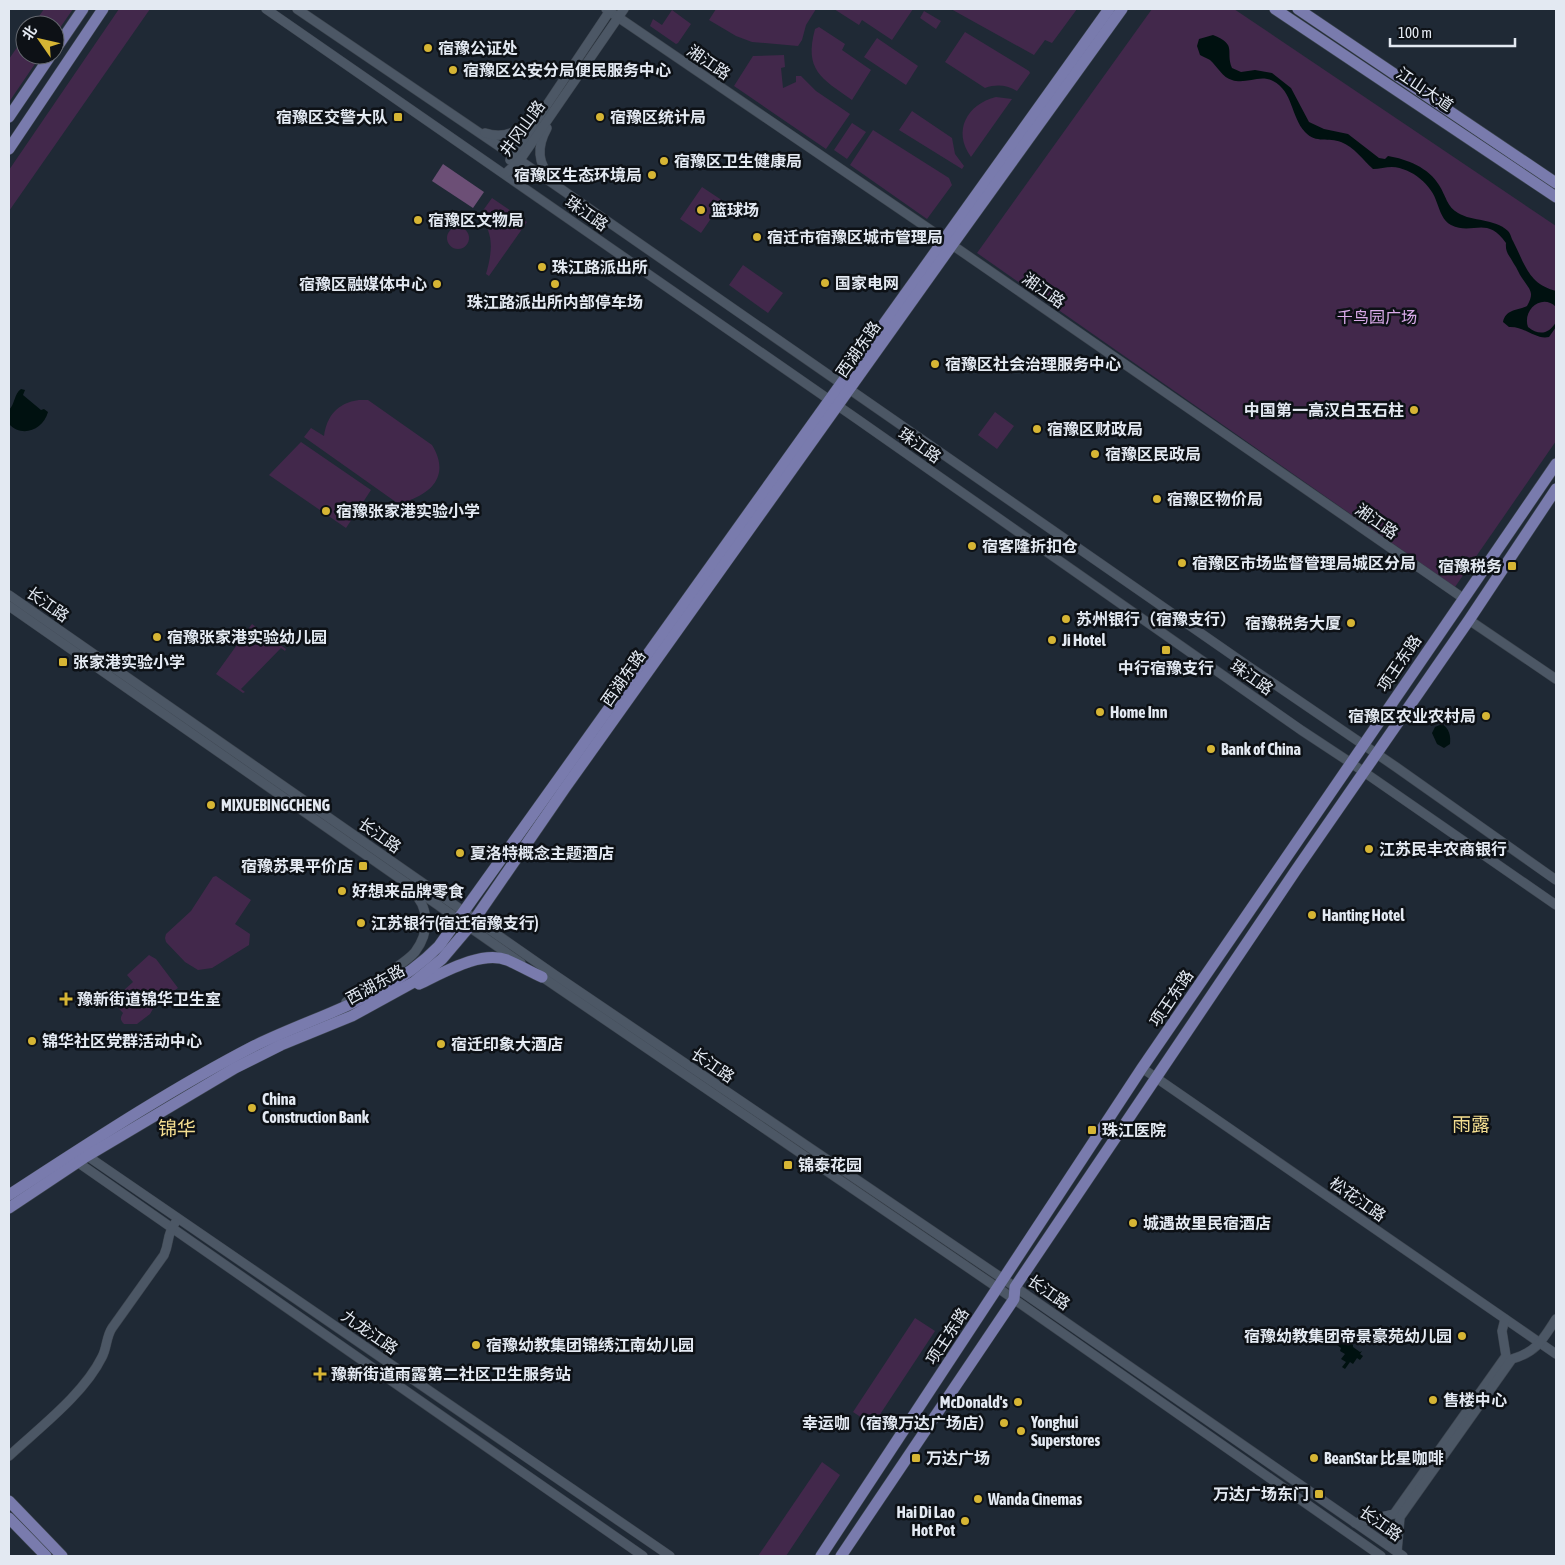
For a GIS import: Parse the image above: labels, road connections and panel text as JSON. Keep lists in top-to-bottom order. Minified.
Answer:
{"streets":{"main road":["江山大道","西湖东路","项王东路"],"street":["湘江路","井冈山路","珠江路","长江路","松花江路","九龙江路"]},"crossings":[["湘江路","井冈山路"],["湘江路","西湖东路"],["湘江路","项王东路"],["井冈山路","珠江路"],["珠江路","西湖东路"],["珠江路","项王东路"],["西湖东路","长江路"],["西湖东路","九龙江路"],["长江路","项王东路"],["项王东路","松花江路"]],"districts":["雨露","锦华"],"parks":["千鸟园广场"],"places":{"other":["宿豫公证处","宿豫区公安分局便民服务中心","宿豫区统计局","宿豫区卫生健康局","宿豫区生态环境局","篮球场","宿豫区文物局","宿迁市宿豫区城市管理局","珠江路派出所","国家电网","宿豫区融媒体中心","珠江路派出所内部停车场","宿豫区社会治理服务中心","中国第一高汉白玉石柱","宿豫区财政局","宿豫区民政局","宿豫区物价局","宿豫张家港实验小学","宿客隆折扣仓","宿豫区市场监督管理局城区分局","苏州银行（宿豫支行）","宿豫税务大厦","宿豫张家港实验幼儿园","Ji Hotel","Home Inn","宿豫区农业农村局","Bank of China","MIXUEBINGCHENG","江苏民丰农商银行","夏洛特概念主题酒店","好想来品牌零食","Hanting Hotel","江苏银行(宿迁宿豫支行)","锦华社区党群活动中心","宿迁印象大酒店","China Construction Bank","城遇故里民宿酒店","宿豫幼教集团帝景豪苑幼儿园","宿豫幼教集团锦绣江南幼儿园","售楼中心","McDonald's","幸运咖（宿豫万达广场店）","Yonghui Superstores","BeanStar 比星咖啡","Wanda Cinemas","Hai Di Lao Hot Pot"],"transit":["宿豫区交警大队","宿豫税务","中行宿豫支行","张家港实验小学","宿豫苏果平价店","珠江医院","锦泰花园","万达广场","万达广场东门"],"health":["豫新街道锦华卫生室","豫新街道雨露第二社区卫生服务站"]},"scale_bar":"100 m","north":"top left"}
